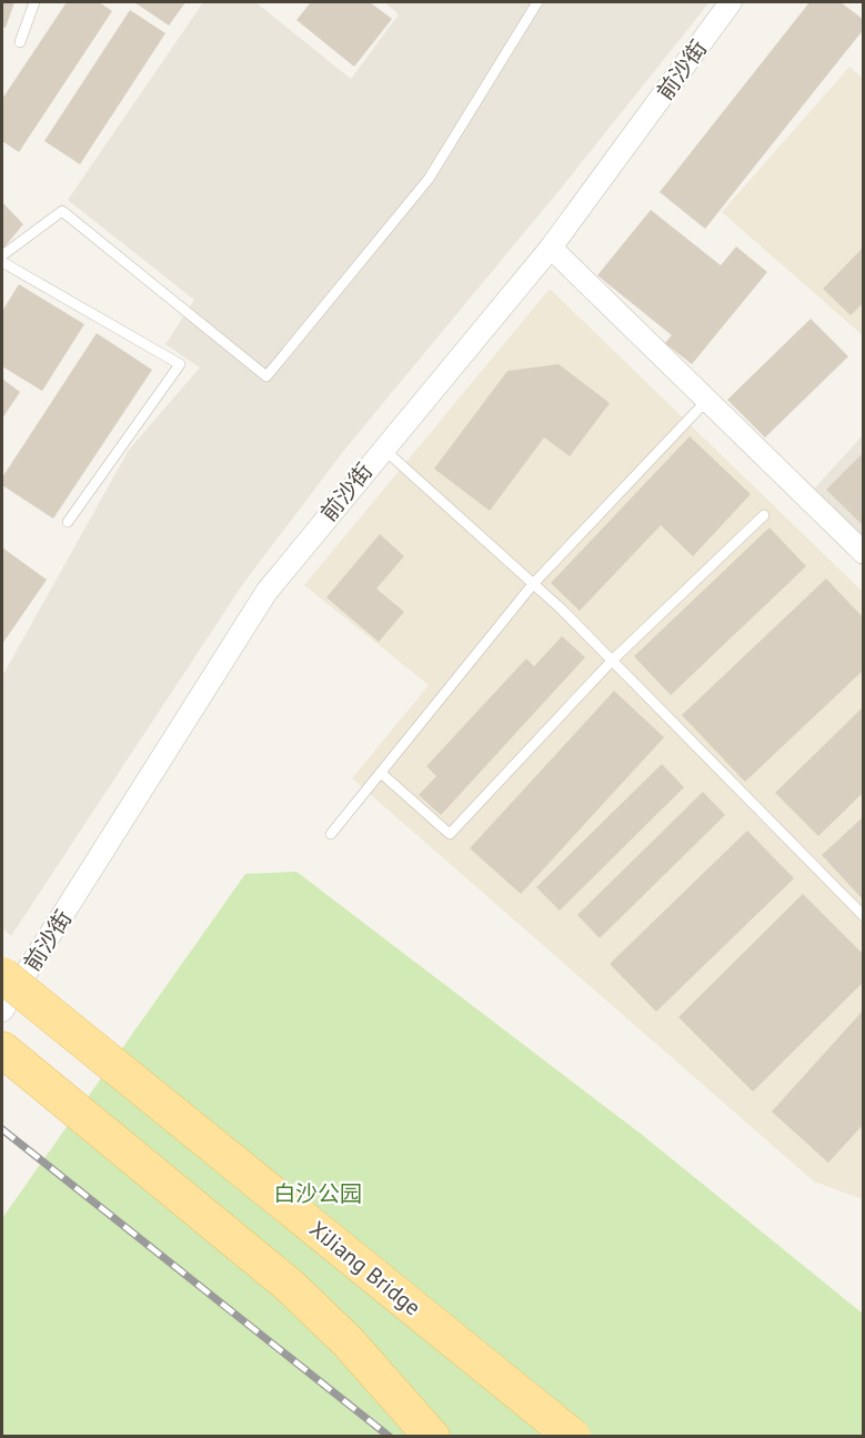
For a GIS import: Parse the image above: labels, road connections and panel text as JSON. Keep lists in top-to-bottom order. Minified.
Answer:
{"streets":{"main road":["XiJiang Bridge"],"street":["前沙街"]},"parks":["白沙公园"]}
